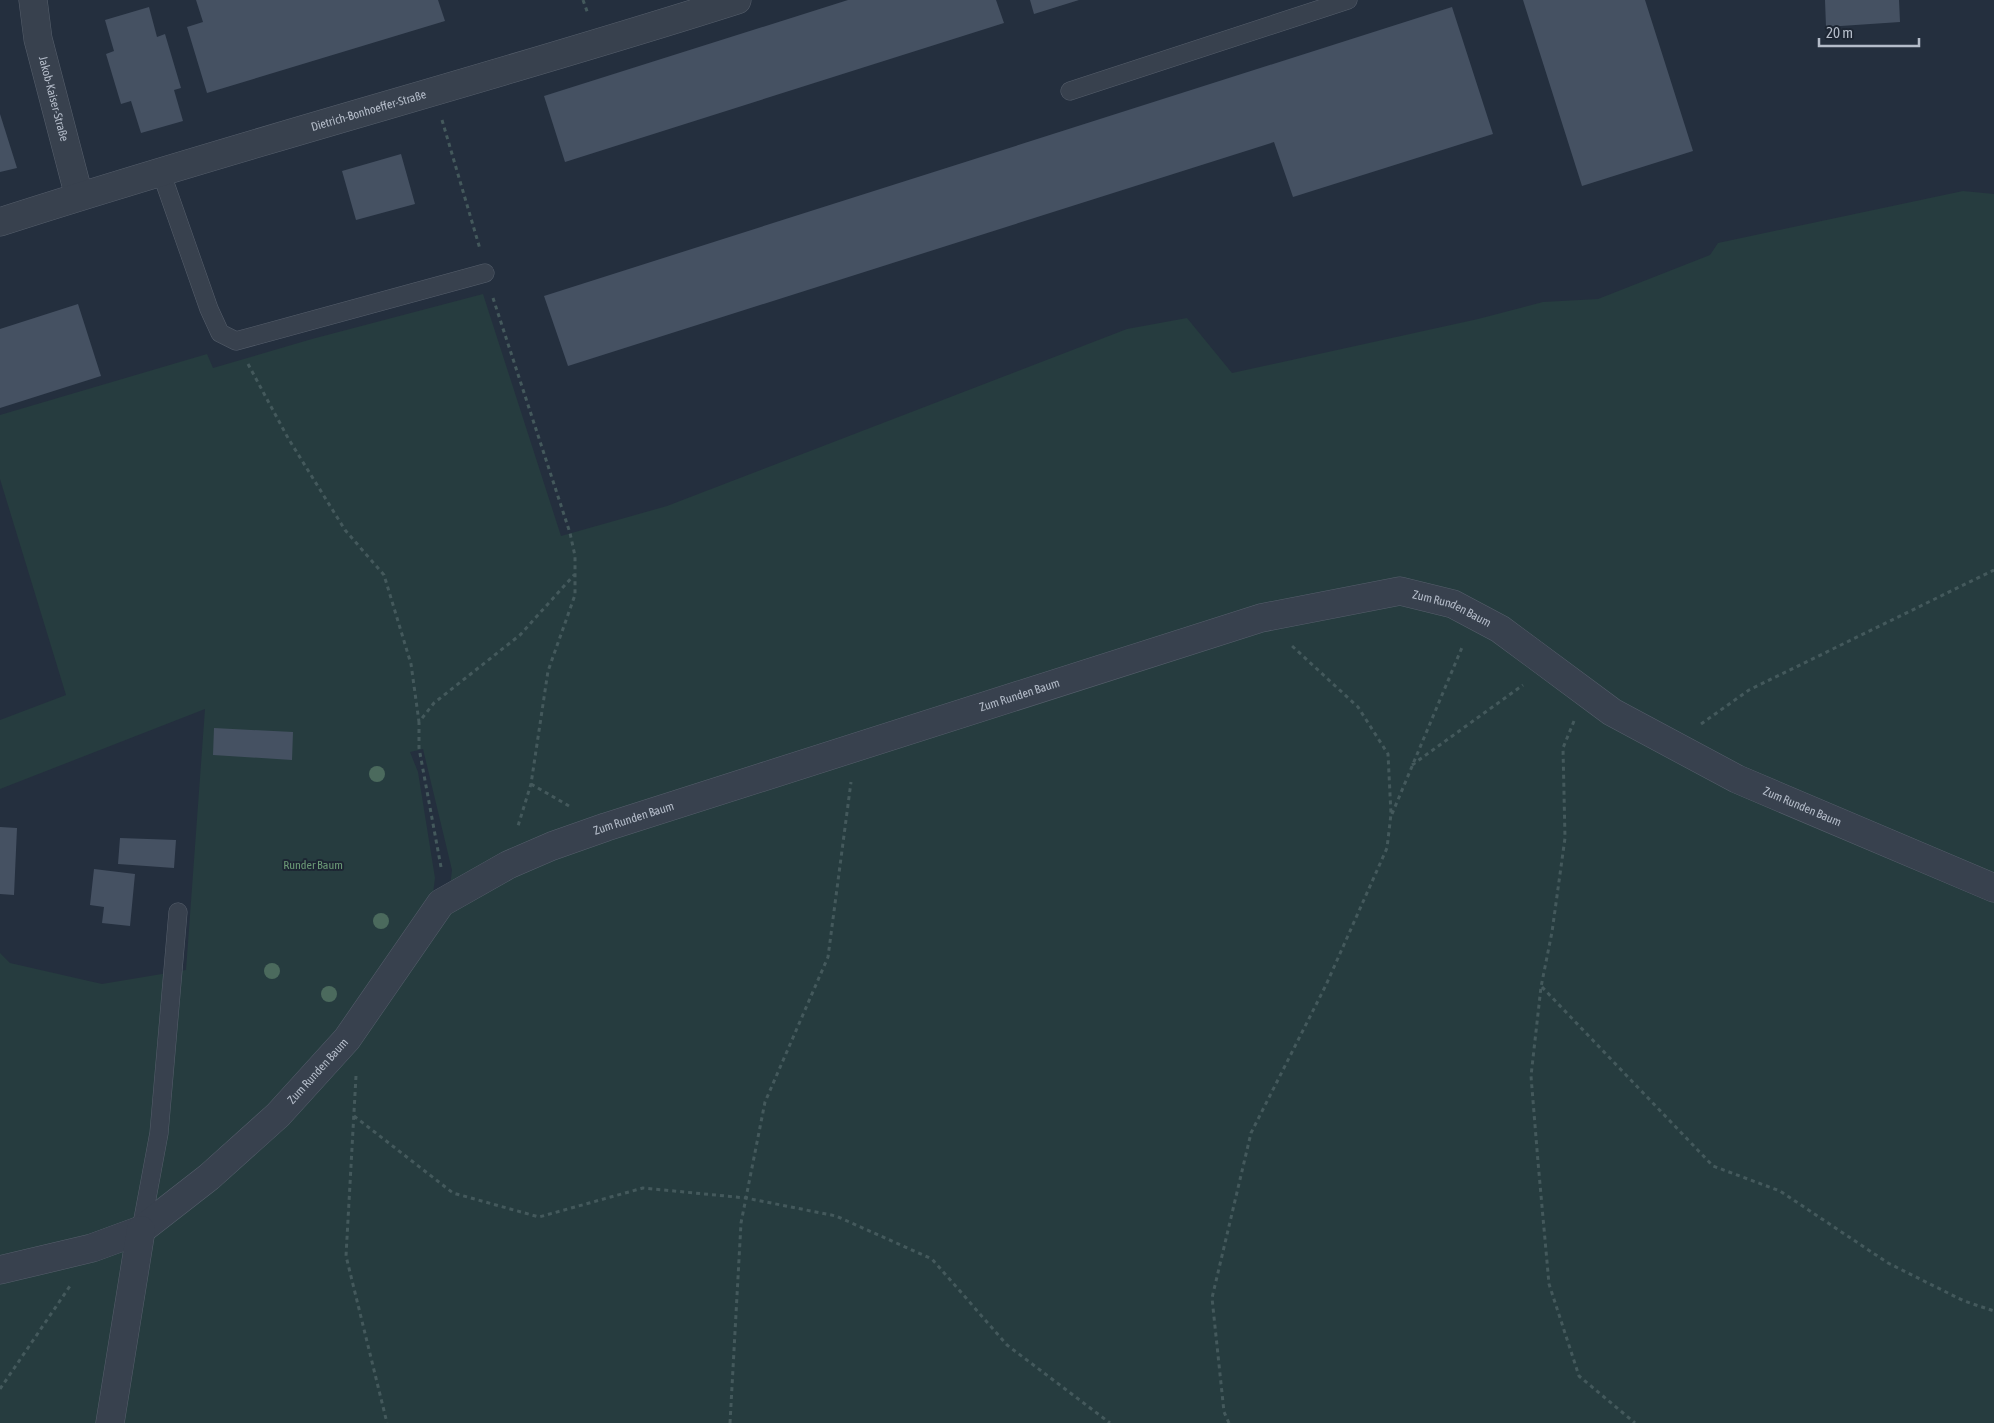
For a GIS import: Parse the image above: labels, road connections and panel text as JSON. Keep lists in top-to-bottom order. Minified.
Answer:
{"streets":{"street":["Jakob-Kaiser-Straße","Dietrich-Bonhoeffer-Straße","Zum Runden Baum"]},"crossings":[["Jakob-Kaiser-Straße","Dietrich-Bonhoeffer-Straße"]],"parks":["Runder Baum"],"scale_bar":"20 m"}
